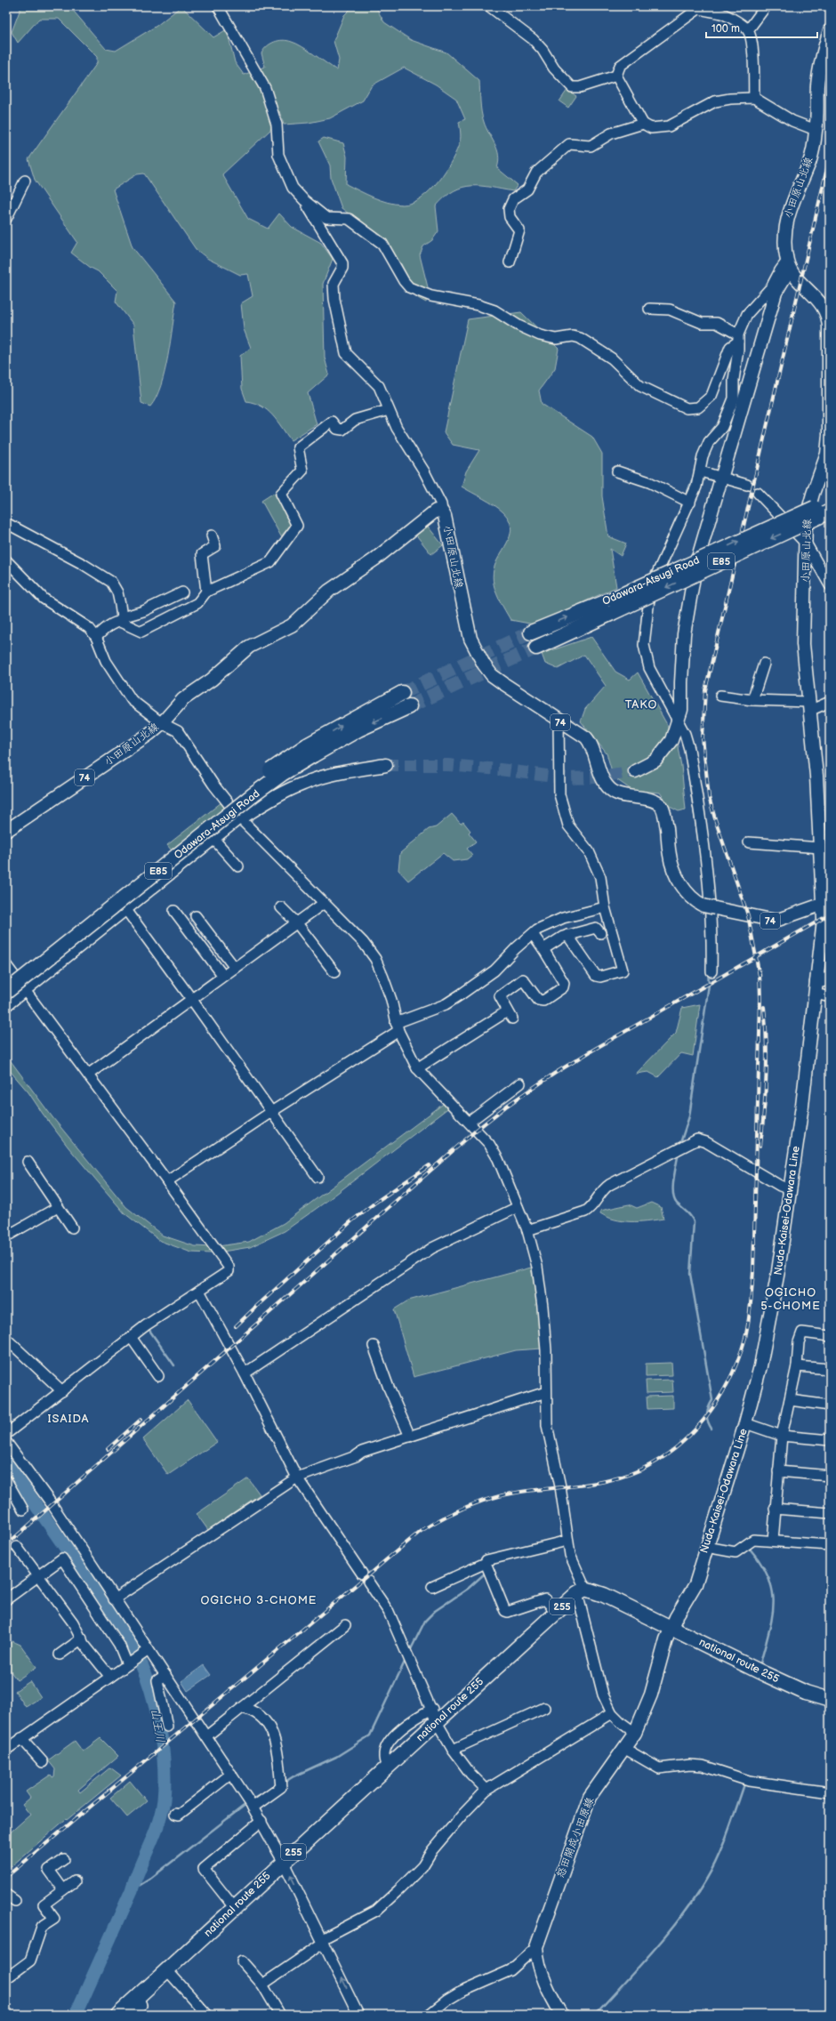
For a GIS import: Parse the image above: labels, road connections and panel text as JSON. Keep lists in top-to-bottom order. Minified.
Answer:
{"streets":{"highway":["E85","Odawara-Atsugi Road","255","national route 255"],"main road":["小田原山北線","74","Nuda-Kaisei-Odawara Line","怒田開成小田原線"]},"crossings":[["小田原山北線","Nuda-Kaisei-Odawara Line"],["Nuda-Kaisei-Odawara Line","national route 255"],["Nuda-Kaisei-Odawara Line","怒田開成小田原線"],["national route 255","怒田開成小田原線"]],"districts":["TAKO","OGICHO 5-CHOME","ISAIDA","OGICHO 3-CHOME"],"water":["山王川"],"scale_bar":"100 m"}
